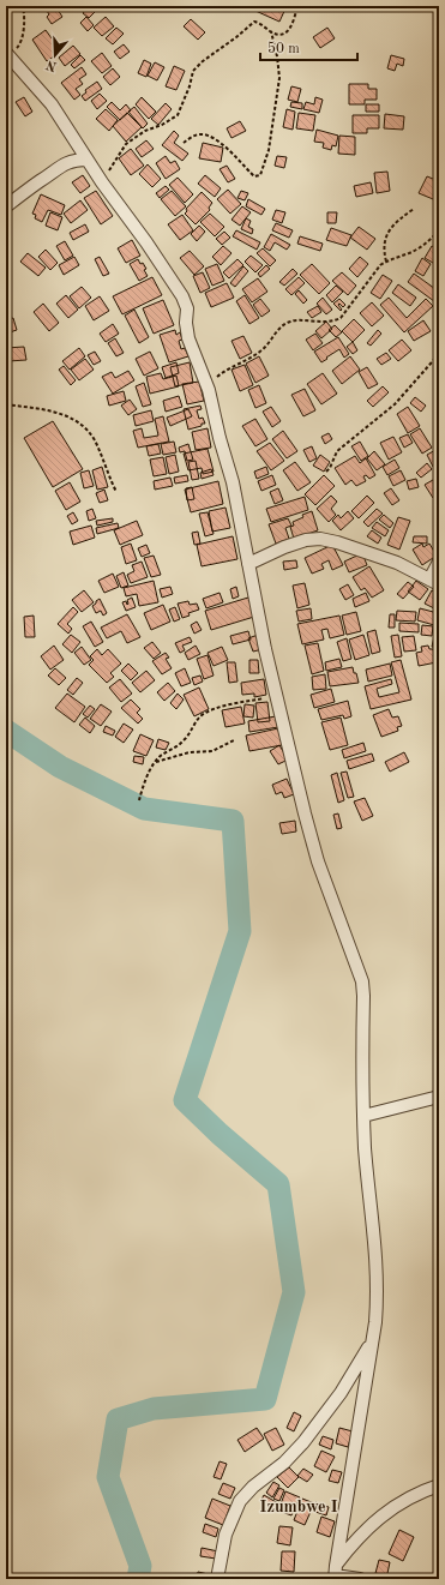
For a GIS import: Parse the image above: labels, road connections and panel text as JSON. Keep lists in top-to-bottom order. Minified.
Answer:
{"districts":["Izumbwe I"],"scale_bar":"50 m","north":"bottom"}
